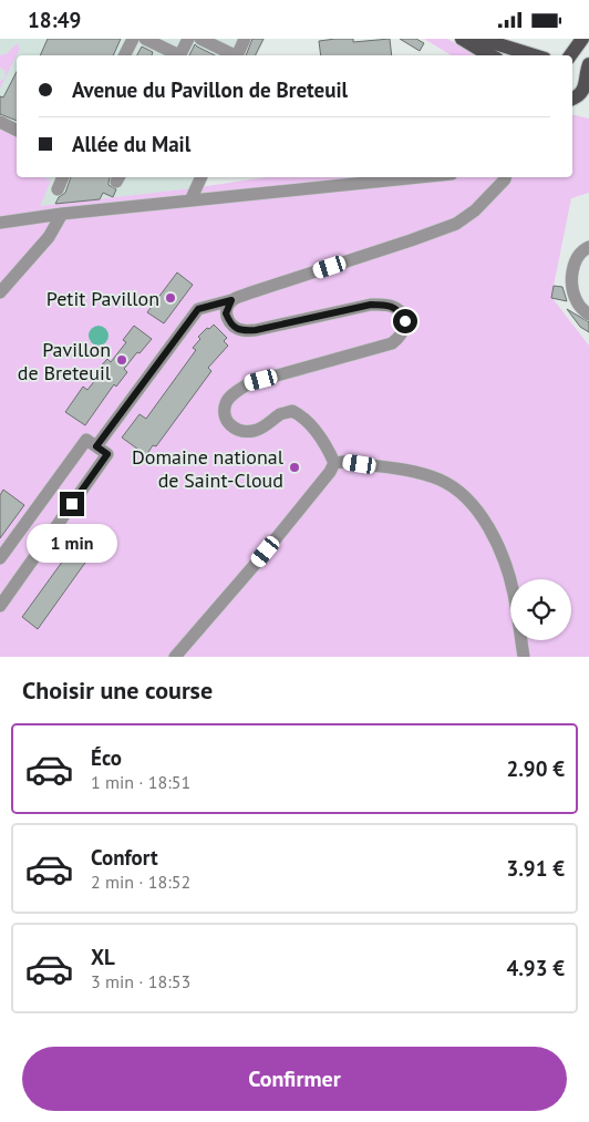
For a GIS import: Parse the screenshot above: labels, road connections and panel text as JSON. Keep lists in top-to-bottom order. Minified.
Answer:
{"places":["Petit Pavillon","Pavillon de Breteuil","Domaine national de Saint-Cloud"],"page":{"status":"18:49","banner":["Avenue du Pavillon de Breteuil","Allée du Mail"],"bubble":"1 min","heading":"Choisir une course","list":[{"name":"Éco","note":"1 min · 18:51","value":"2.90 €"},{"name":"Confort","note":"2 min · 18:52","value":"3.91 €"},{"name":"XL","note":"3 min · 18:53","value":"4.93 €"}],"buttons":"Confirmer"}}
